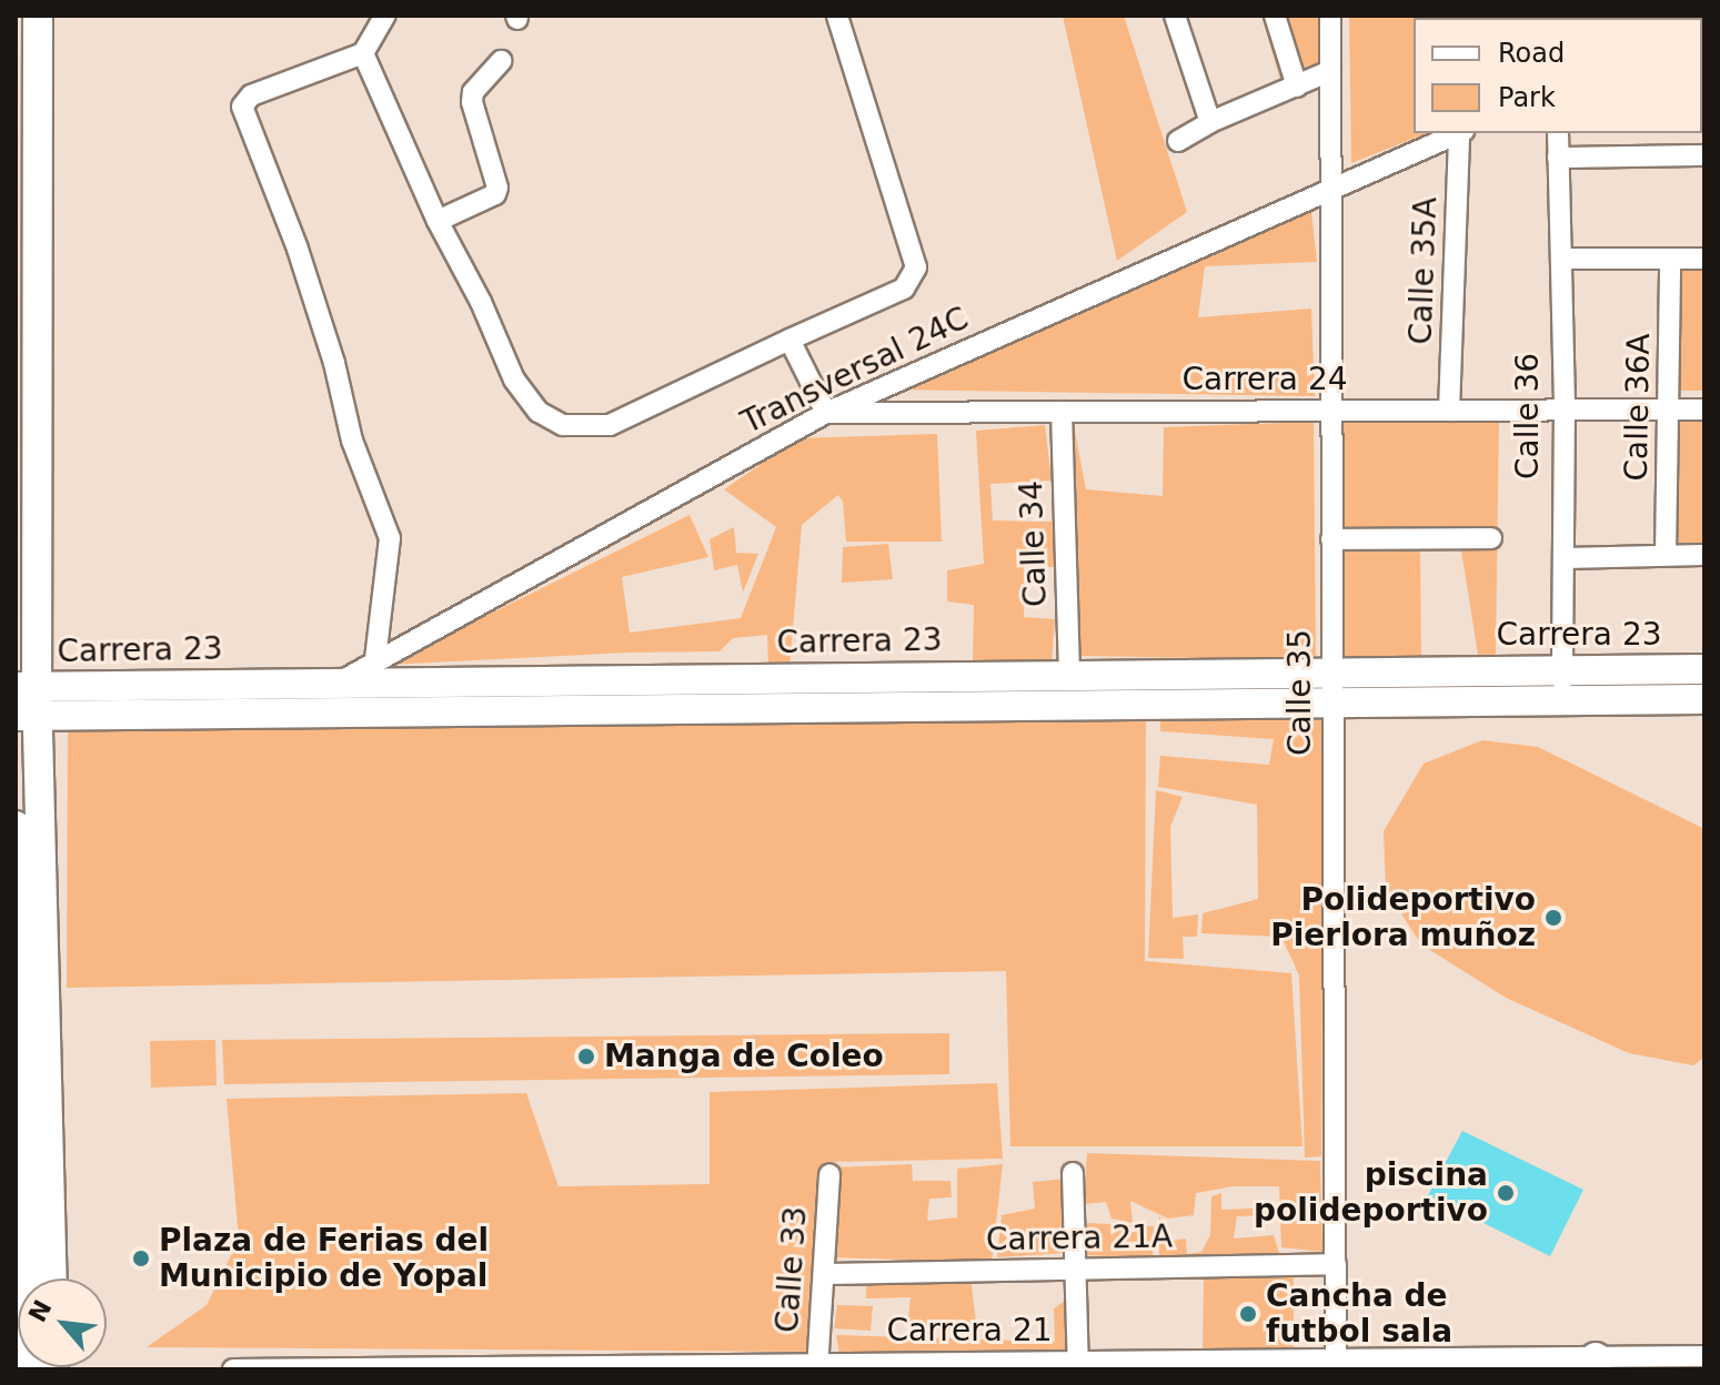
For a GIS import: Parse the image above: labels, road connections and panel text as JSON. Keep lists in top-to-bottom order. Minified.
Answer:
{"streets":{"street":["Calle 35A","Transversal 24C","Carrera 24","Calle 36A","Calle 36","Calle 34","Carrera 23","Calle 35","Carrera 21A","Calle 33","Carrera 21"]},"crossings":[["Calle 35A","Carrera 24"],["Transversal 24C","Carrera 24"],["Transversal 24C","Carrera 23"],["Transversal 24C","Calle 35"],["Carrera 24","Calle 36A"],["Carrera 24","Calle 36"],["Carrera 24","Calle 34"],["Carrera 24","Calle 35"],["Calle 36","Carrera 23"],["Calle 34","Carrera 23"],["Carrera 23","Calle 35"],["Calle 35","Carrera 21A"],["Calle 35","Carrera 21"],["Carrera 21A","Calle 33"],["Calle 33","Carrera 21"]],"places":["Polideportivo Pierlora muñoz","Manga de Coleo","piscina polideportivo","Plaza de Ferias del Municipio de Yopal","Cancha de futbol sala"],"legend":["Road","Park"],"north":"top left"}
